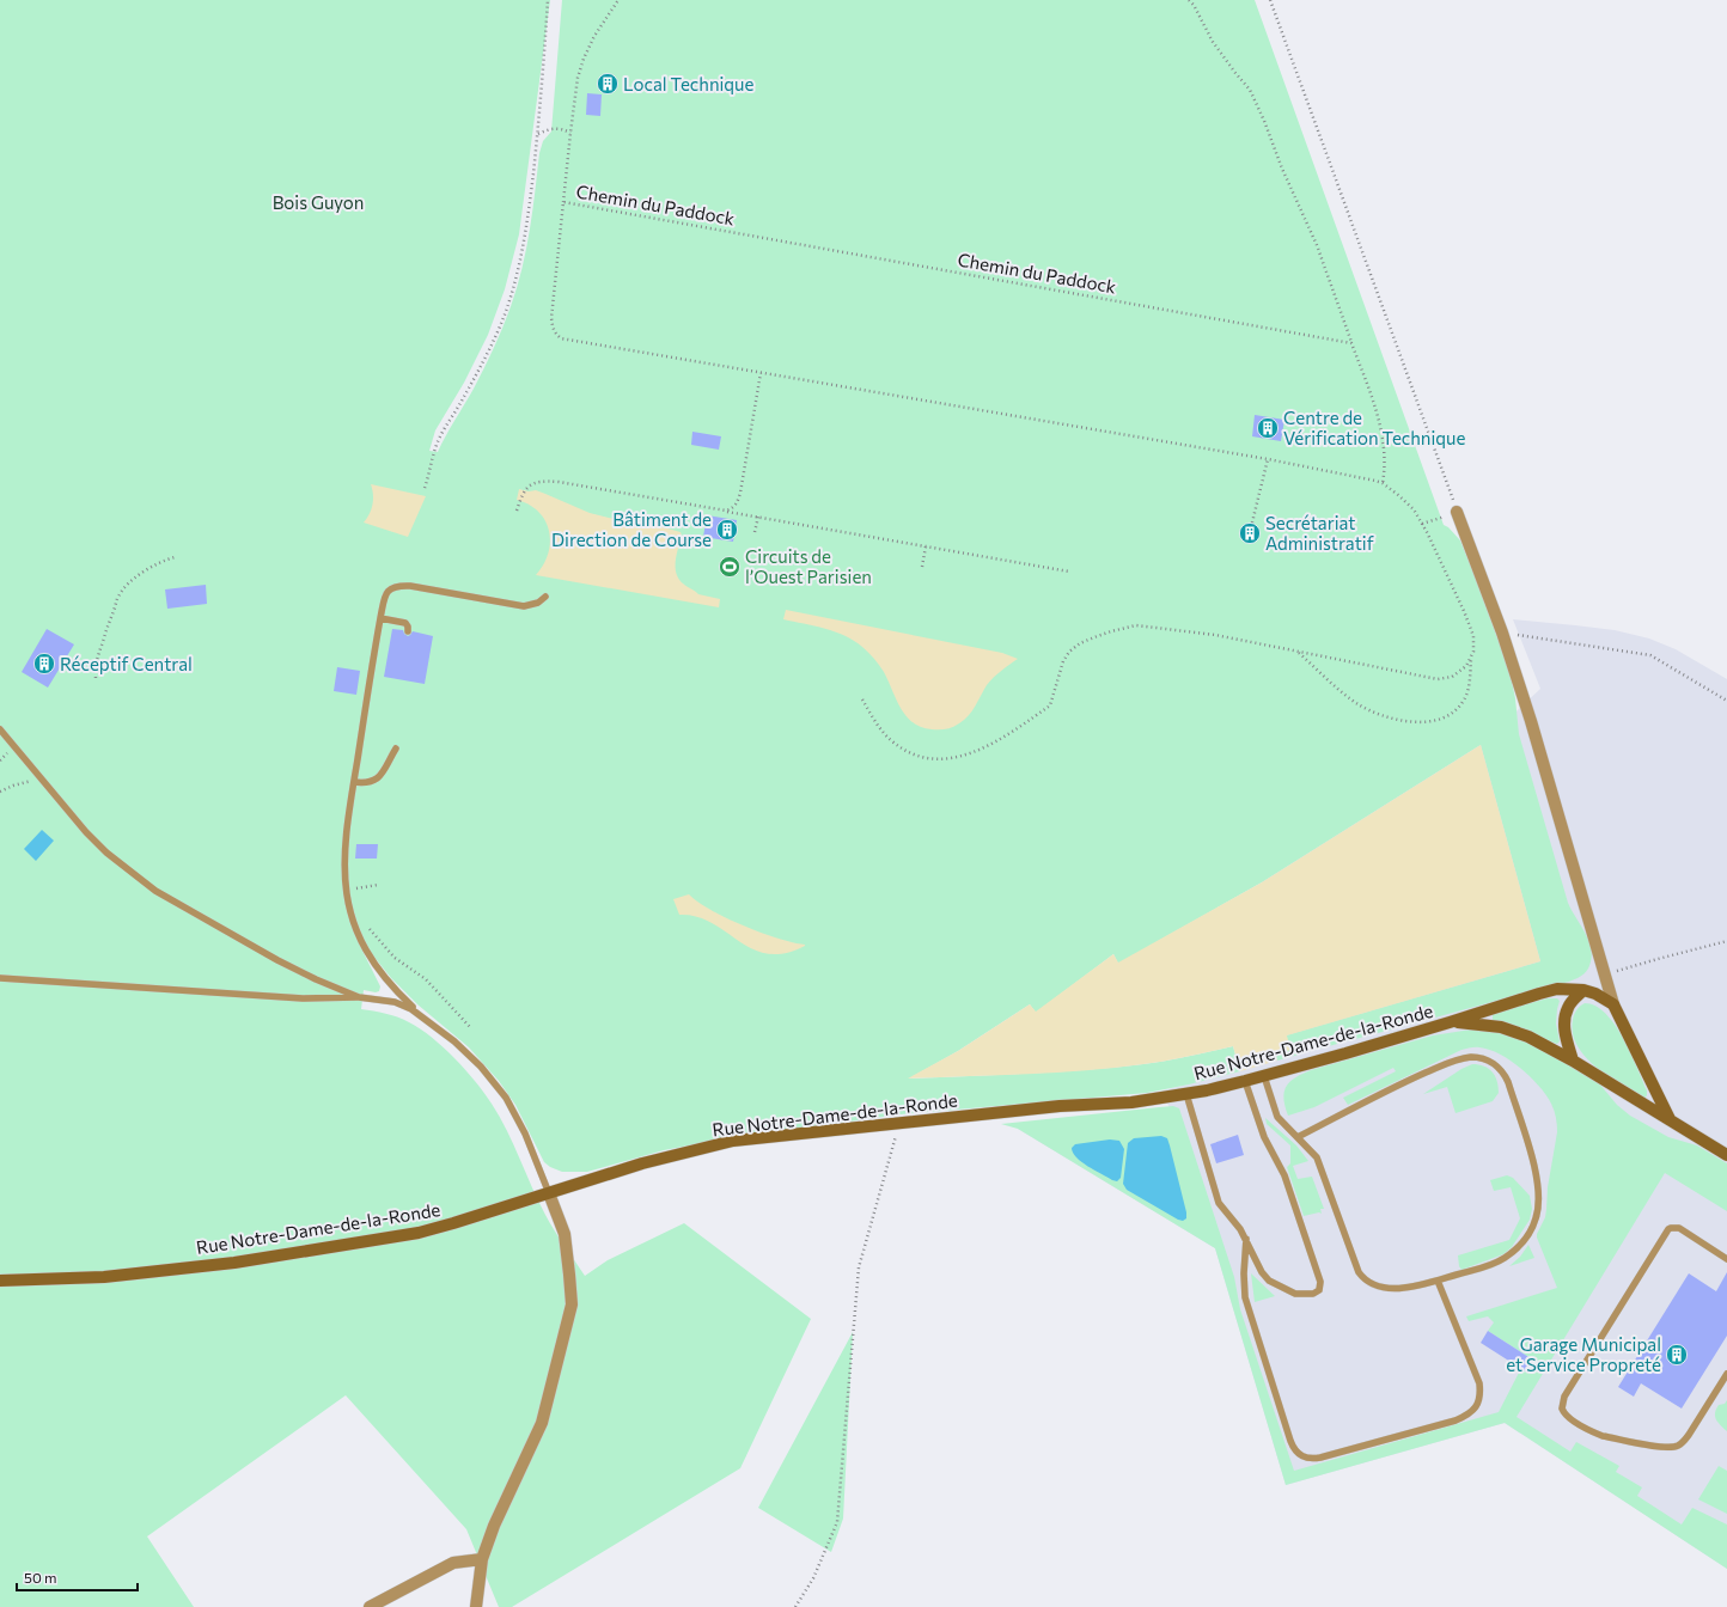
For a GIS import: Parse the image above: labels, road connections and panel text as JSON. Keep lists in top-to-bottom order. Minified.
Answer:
{"streets":{"main road":["Rue Notre-Dame-de-la-Ronde"],"path":["Chemin du Paddock"]},"parks":["Bois Guyon"],"places":{"building":["Local Technique","Centre de Vérification Technique","Bâtiment de Direction de Course","Secrétariat Administratif","Réceptif Central","Garage Municipal et Service Propreté"],"sports":["Circuits de l’Ouest Parisien"]},"scale_bar":"50 m"}
